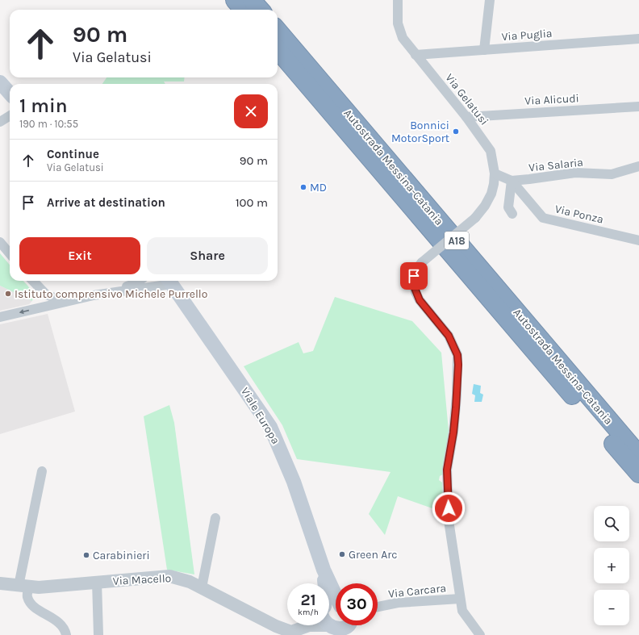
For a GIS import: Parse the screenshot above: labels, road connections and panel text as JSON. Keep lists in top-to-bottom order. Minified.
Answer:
{"streets":{"highway":["Autostrada Messina-Catania","A18"],"main road":["Viale Europa"],"street":["Via Puglia","Via Gelatusi","Via Alicudi","Via Salaria","Via Ponza","Via Macello","Via Carcara"]},"crossings":[["Via Puglia","Via Gelatusi"],["Via Gelatusi","Via Alicudi"],["Via Gelatusi","Via Carcara"],["Via Salaria","Via Ponza"]],"places":["Bonnici MotorSport","MD","Istituto comprensivo Michele Purrello","Green Arc","Carabinieri"],"page":{"turn":["90 m","Via Gelatusi"],"heading":["1 min","190 m · 10:55"],"list":[{"name":"Continue","note":"Via Gelatusi","value":"90 m"},{"name":"Arrive at destination","value":"100 m"}],"buttons":["Exit","Share"],"map_buttons":["+","−"],"speed":"21 km/h","limit":"30"}}
